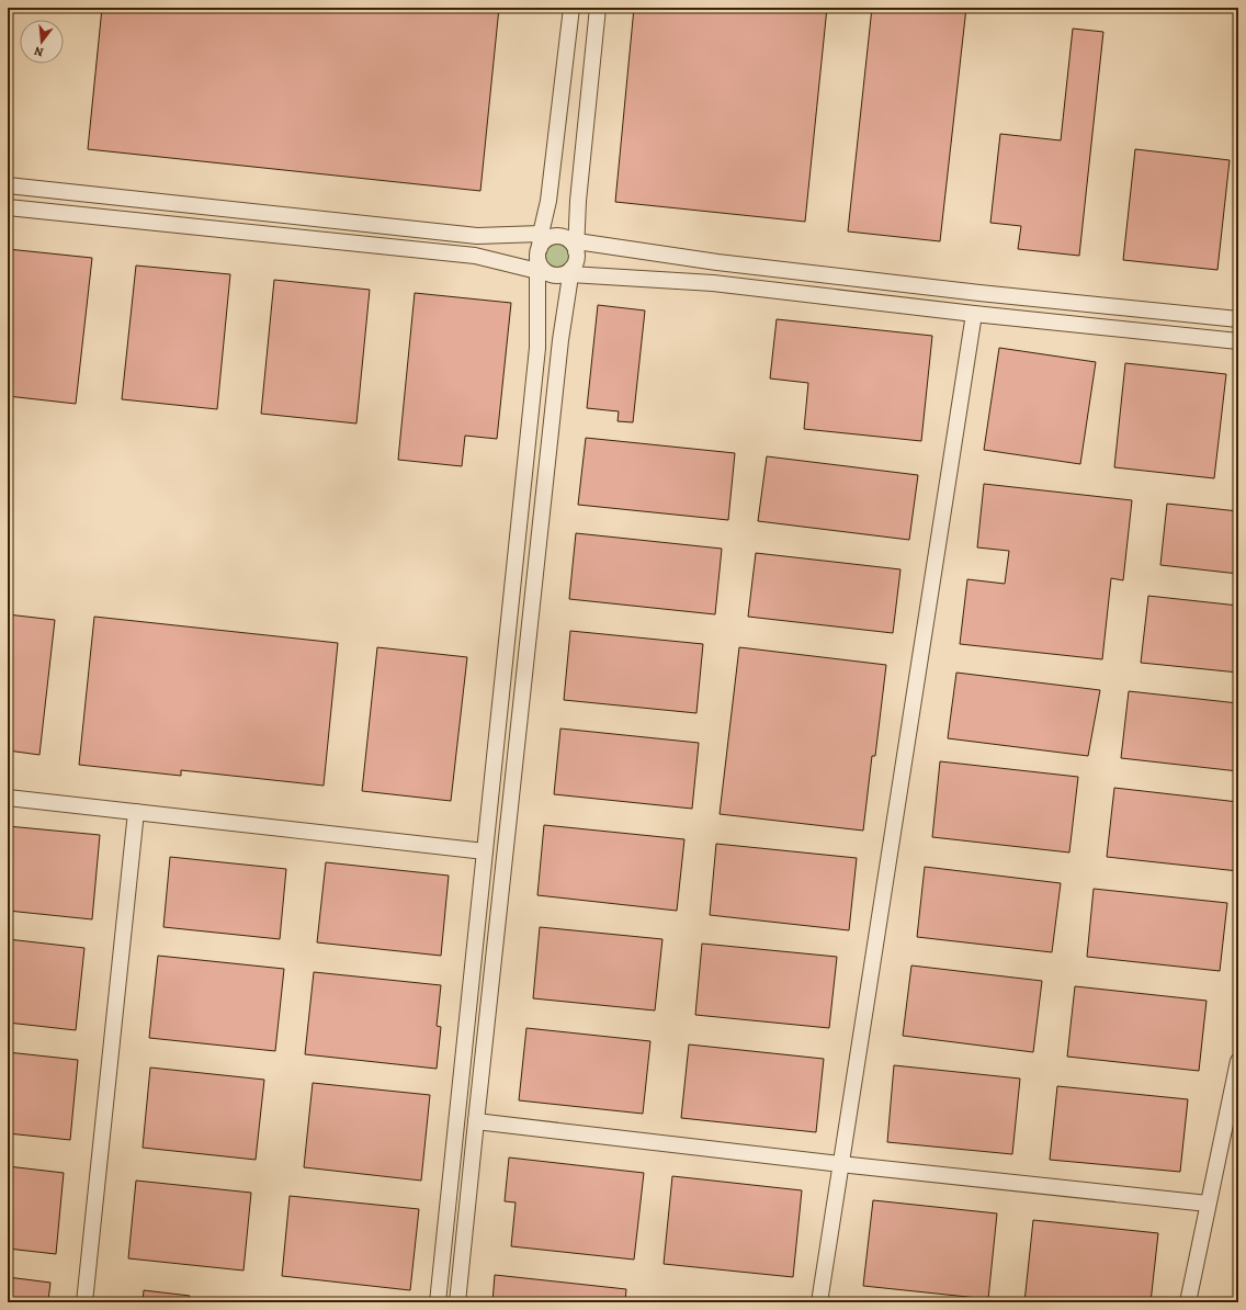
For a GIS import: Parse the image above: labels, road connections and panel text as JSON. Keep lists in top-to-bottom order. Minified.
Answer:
{"north":"bottom"}
